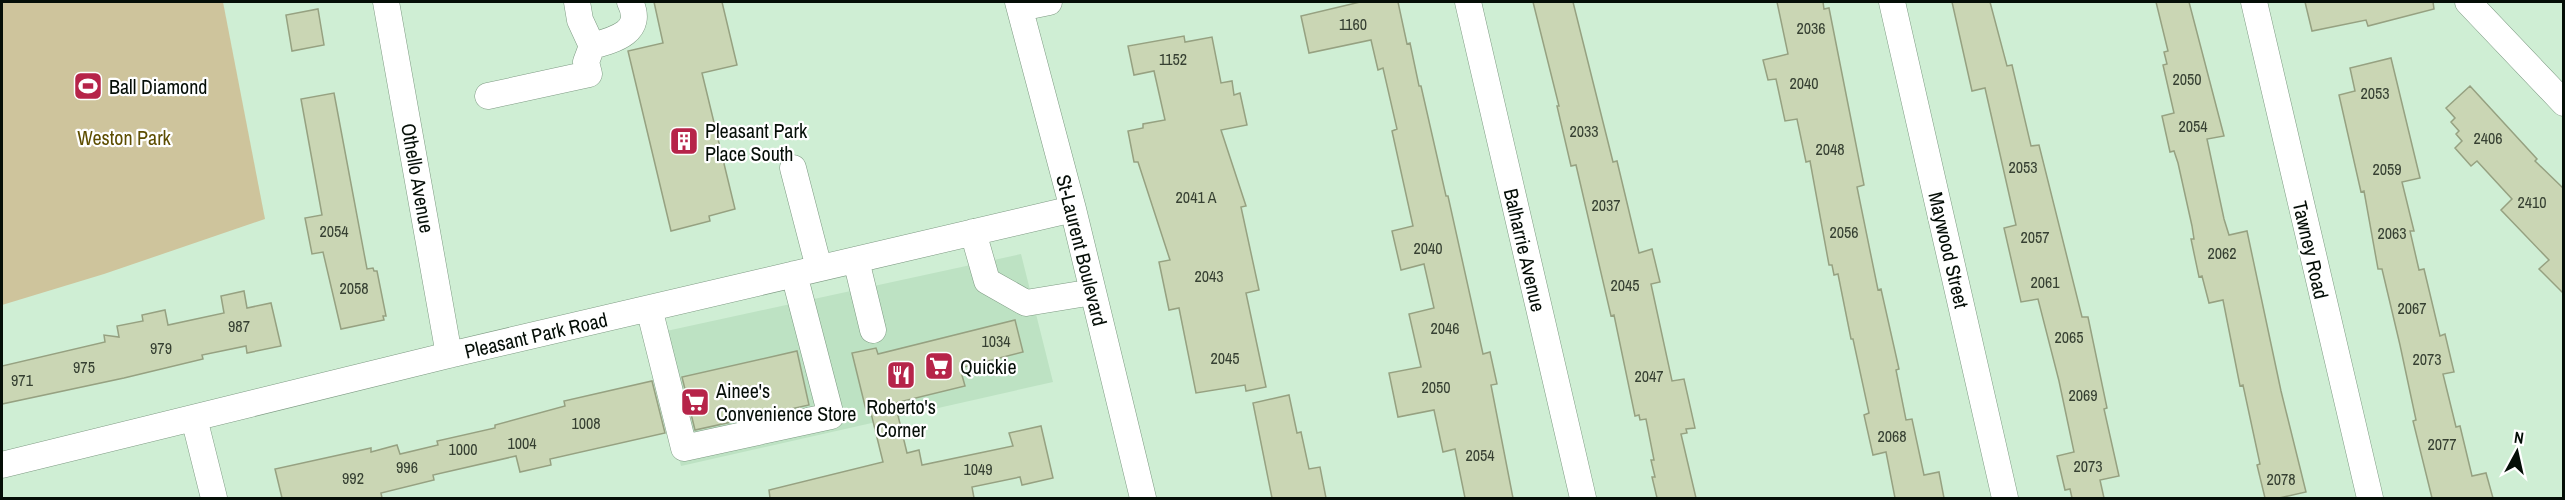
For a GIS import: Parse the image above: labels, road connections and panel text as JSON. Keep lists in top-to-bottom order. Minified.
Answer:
{"streets":{"street":["Othello Avenue","St-Laurent Boulevard","Balharrie Avenue","Maywood Street","Tawney Road","Pleasant Park Road"]},"crossings":[["Othello Avenue","Pleasant Park Road"],["St-Laurent Boulevard","Pleasant Park Road"]],"parks":["Weston Park"],"places":{"sports":["Ball Diamond"],"building":["Pleasant Park Place South"],"supermarket":["Quickie","Ainee's Convenience Store"],"restaurant":["Roberto's Corner"]},"house_numbers":["1160","2036","1152","2050","2040","2053","2054","2033","2406","2048","2053","2059","2041 A","2410","2037","2054","2056","2063","2057","2040","2062","2043","2061","2045","2058","2067","987","2046","2065","1034","979","2045","2073","975","2047","971","2050","2069","1008","2068","1004","2077","1000","2054","2073","996","1049","992","2078"],"north":"top"}
